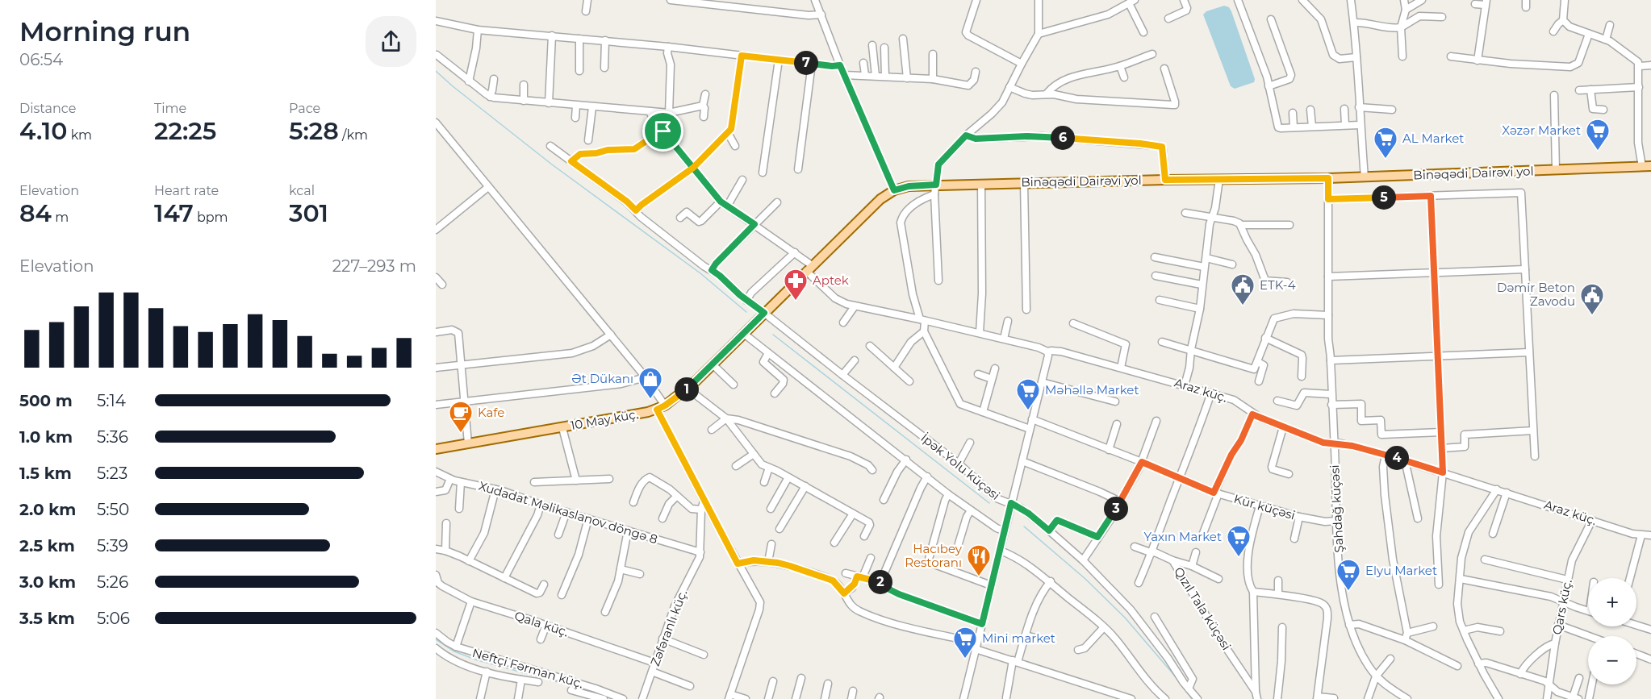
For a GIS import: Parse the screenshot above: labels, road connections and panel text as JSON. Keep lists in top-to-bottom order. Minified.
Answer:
{"streets":{"main road":["Binəqədi Dairəvi yol","10 May küç."],"street":["Araz küç.","İpək Yolu küçəsi","Kür küçəsi","Şahdağ küçəsi","Xudadat Məlikaslanov döngə 8","Qars küç.","Qızıl Tala küçəsi","Qala küç.","Zəfəranlı küç.","Neftçi Fərman küç."]},"crossings":[["Binəqədi Dairəvi yol","Araz küç."],["Binəqədi Dairəvi yol","10 May küç."],["Binəqədi Dairəvi yol","Şahdağ küçəsi"],["Araz küç.","10 May küç."],["Araz küç.","Şahdağ küçəsi"],["Araz küç.","Qars küç."],["10 May küç.","İpək Yolu küçəsi"],["Kür küçəsi","Şahdağ küçəsi"],["Xudadat Məlikaslanov döngə 8","Zəfəranlı küç."],["Qala küç.","Zəfəranlı küç."]],"places":{"supermarket":["Xəzər Market","AL Market","Məhəllə Market","Yaxın Market","Elyu Market","Mini market"],"pharmacy":["Aptek"],"public building":["ETK-4","Dəmir Beton Zavodu"],"shop":["Ət Dükanı"],"cafe":["Kafe"],"restaurant":["Hacıbey Restoranı"]},"page":{"heading":["Morning run","06:54"],"pins":["7","6","5","1","4","3","2"],"stats":[["Distance","4.10 km"],["Time","22:25"],["Pace","5:28 /km"],["Elevation","84 m"],["Heart rate","147 bpm"],["kcal","301"]],"chart":["Elevation","227–293 m"],"list":[{"name":"500 m","note":"5:14"},{"name":"1.0 km","note":"5:36"},{"name":"1.5 km","note":"5:23"},{"name":"2.0 km","note":"5:50"},{"name":"2.5 km","note":"5:39"},{"name":"3.0 km","note":"5:26"},{"name":"3.5 km","note":"5:06"}],"map_buttons":["+","−"]}}
